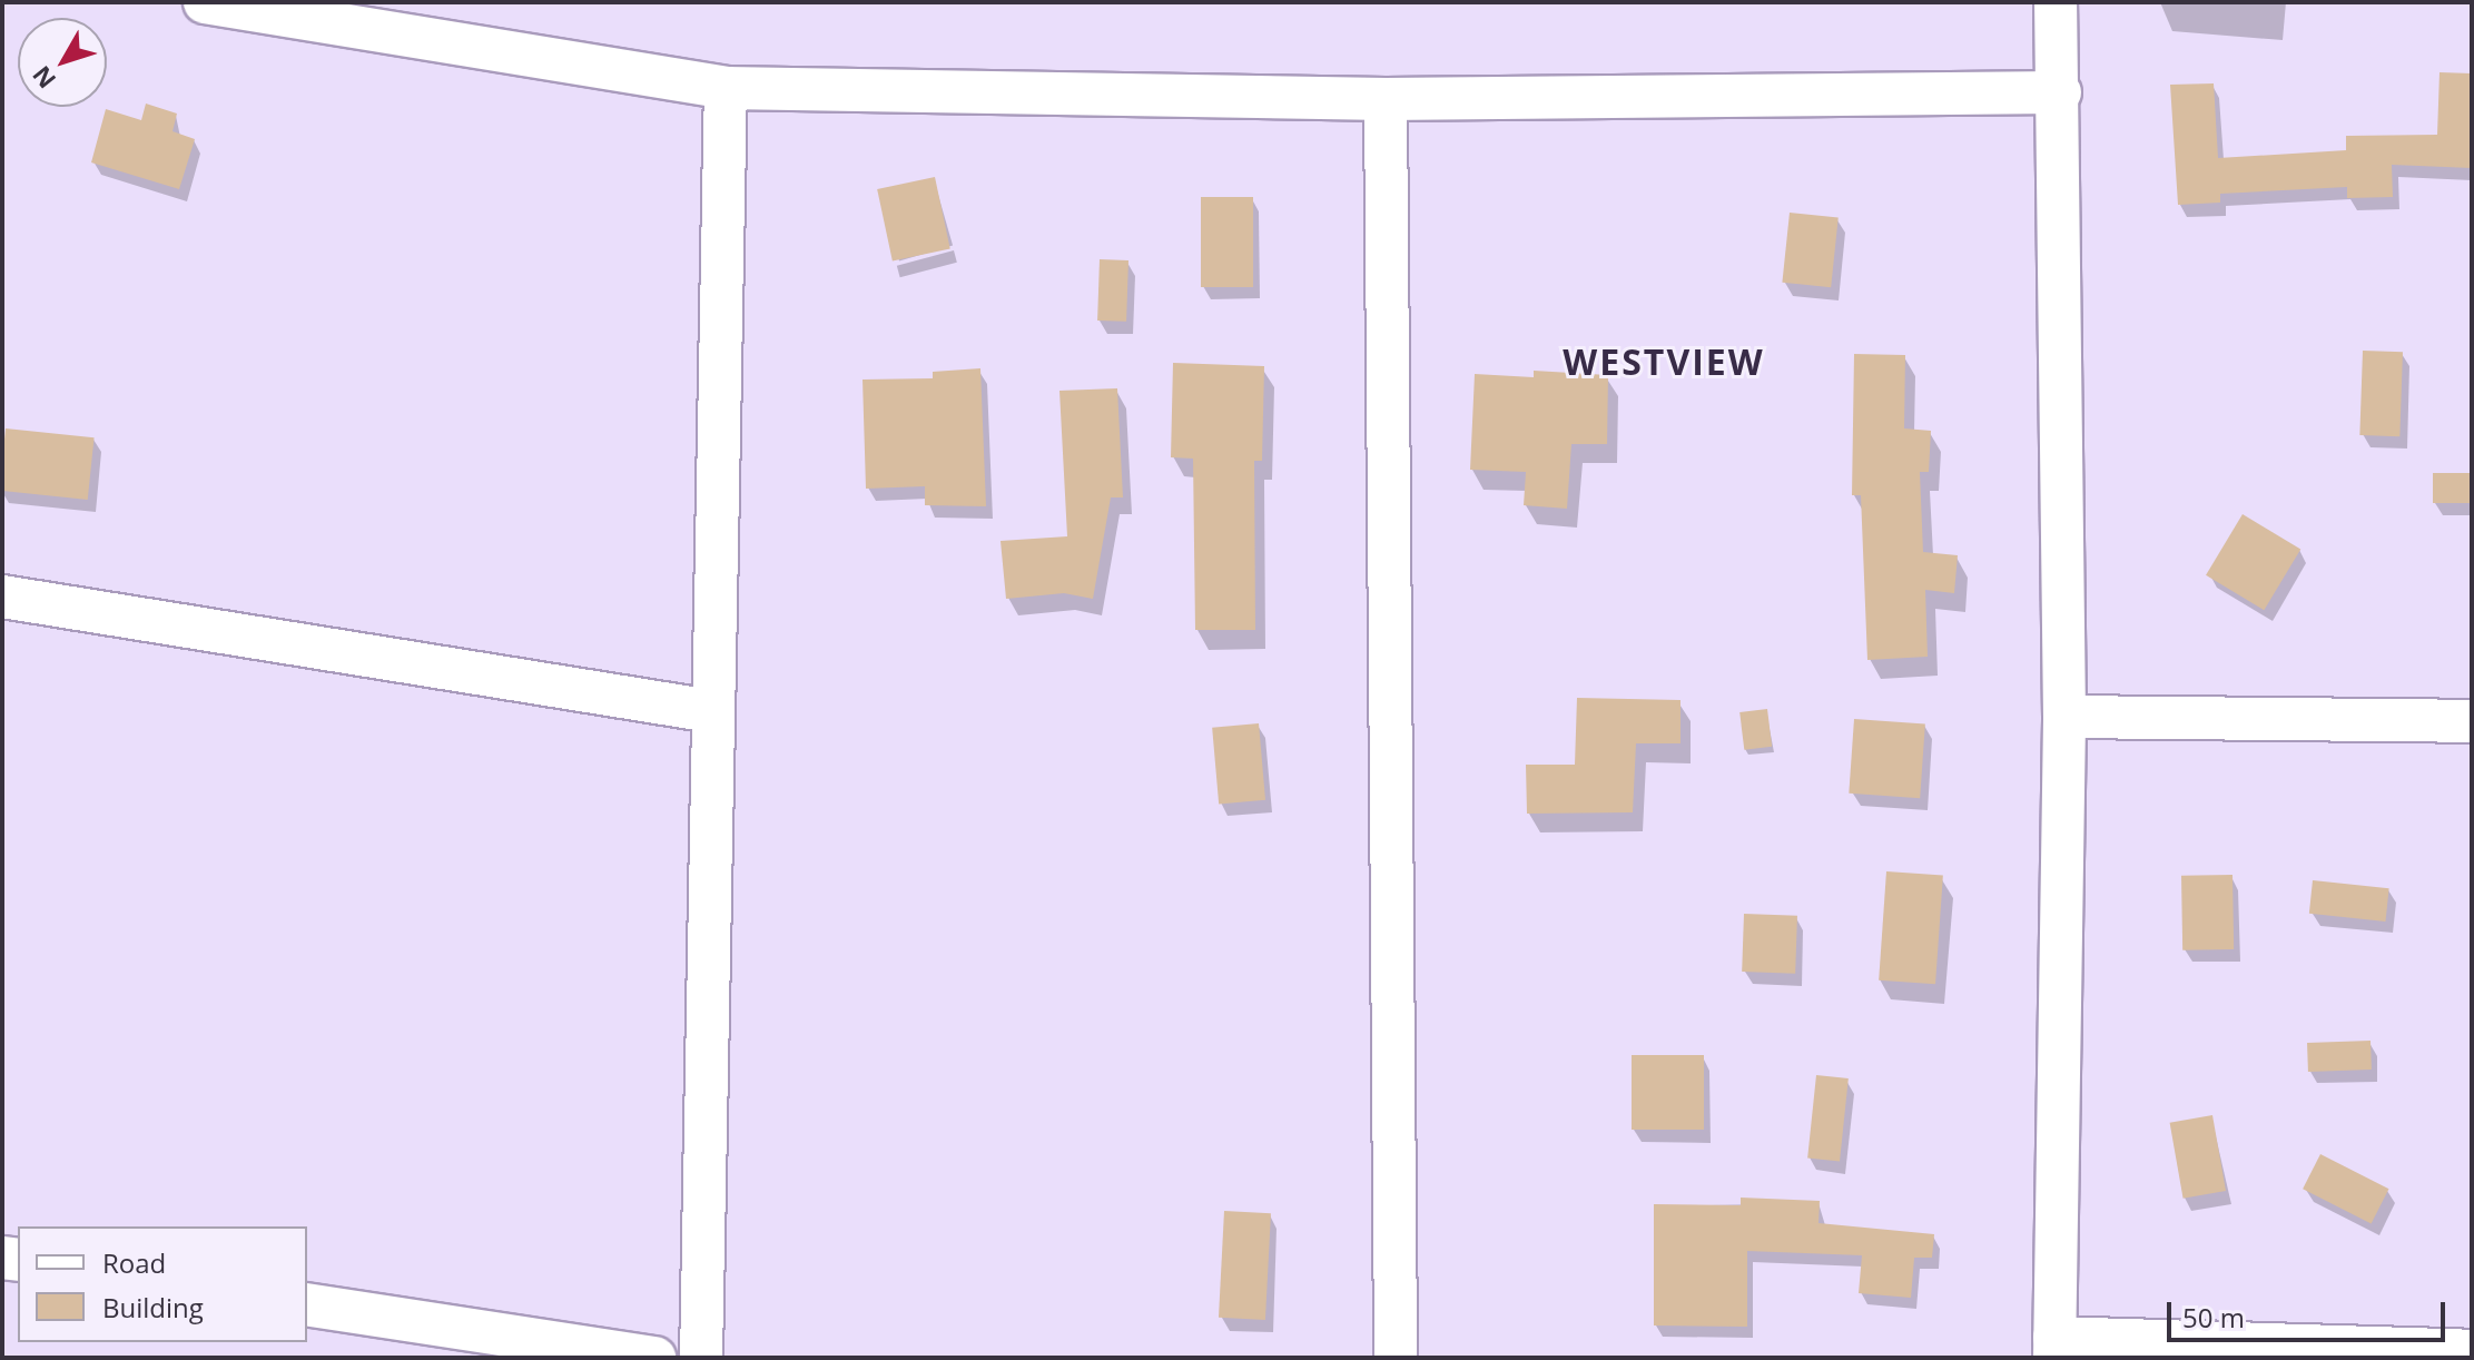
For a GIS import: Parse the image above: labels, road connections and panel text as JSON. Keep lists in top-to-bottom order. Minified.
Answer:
{"districts":["WESTVIEW"],"legend":["Road","Building"],"scale_bar":"50 m","north":"bottom left"}
